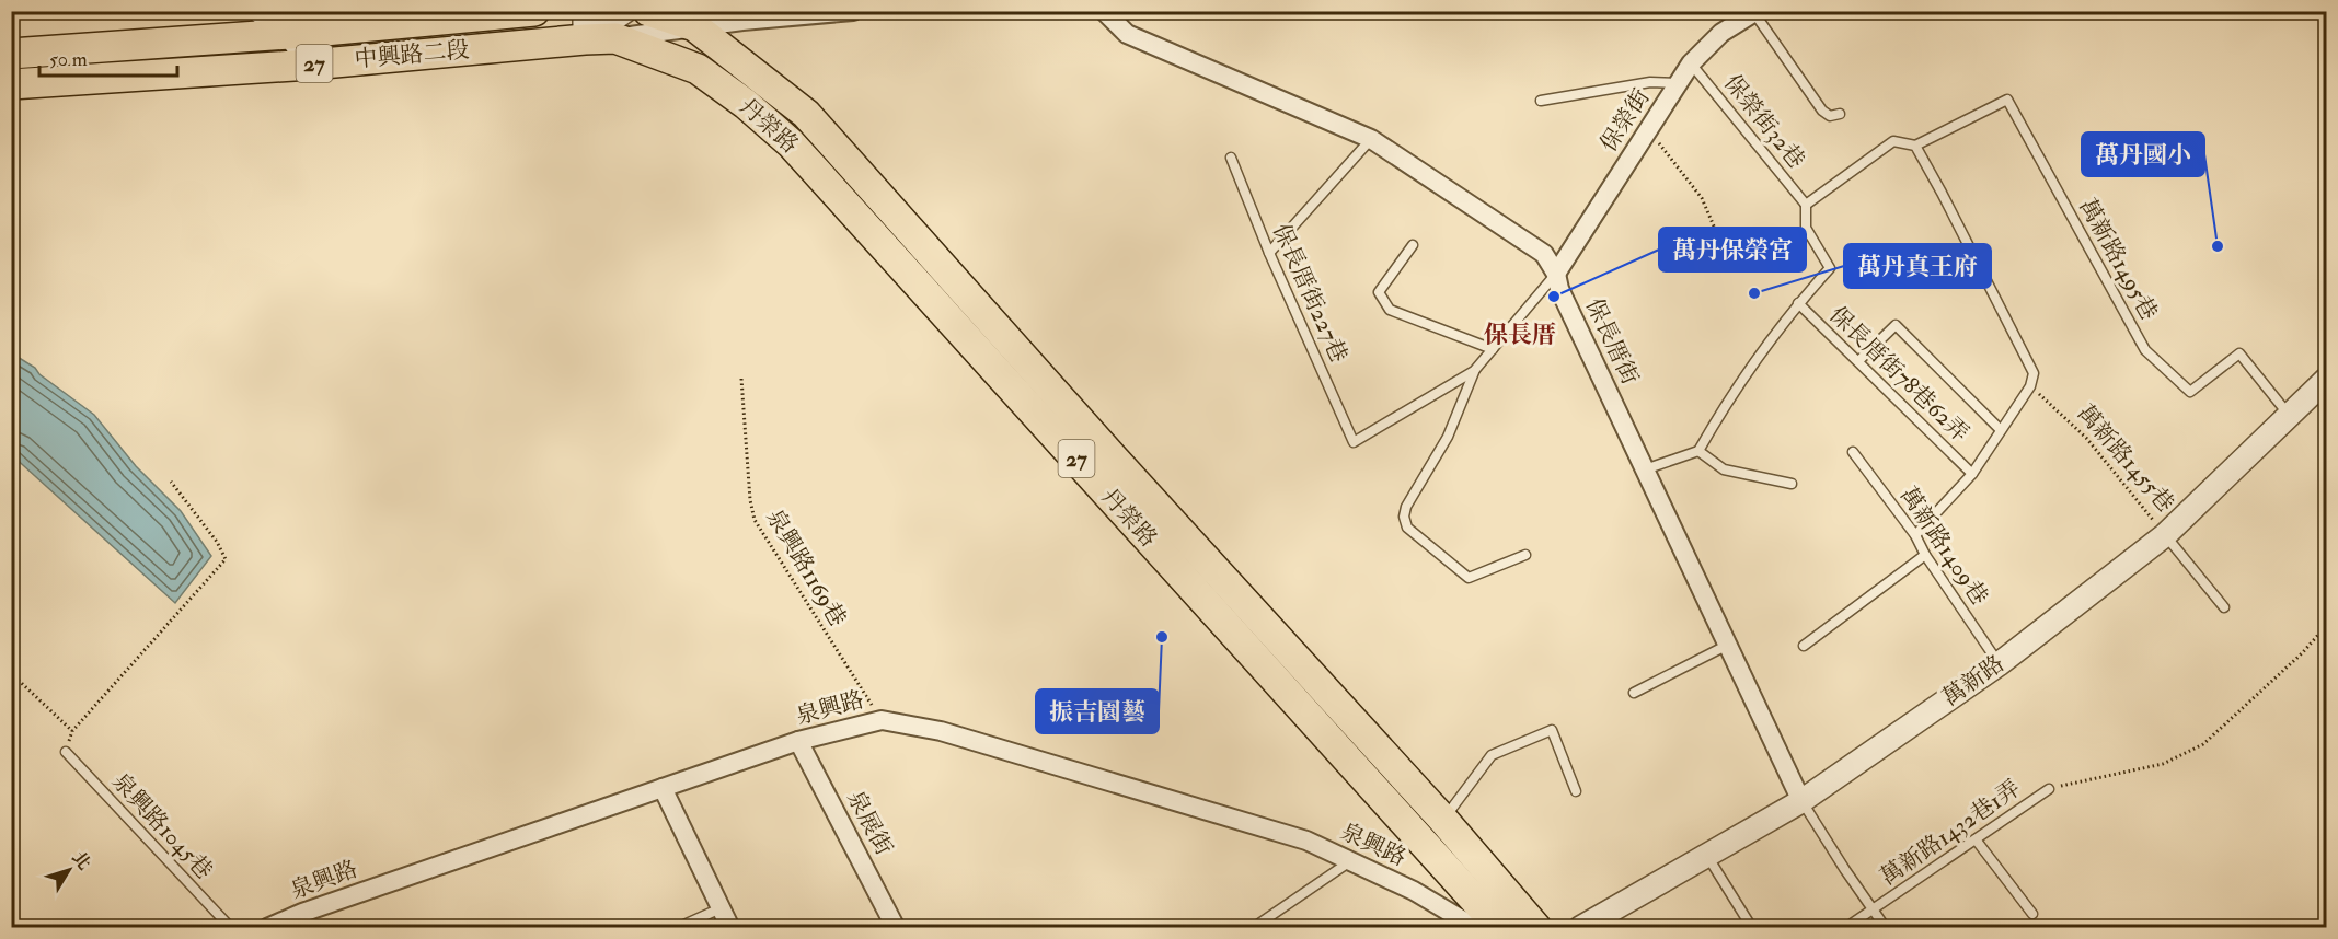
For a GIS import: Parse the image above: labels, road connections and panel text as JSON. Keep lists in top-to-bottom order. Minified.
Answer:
{"streets":{"main road":["中興路二段","27","丹榮路"],"street":["保榮街","保長厝街","萬新路","泉興路","泉展街"],"lane":["保榮街32巷","萬新路1495巷","保長厝街227巷","保長厝街78巷62弄","萬新路1409巷","泉興路1045巷","萬新路1432巷1弄"],"path":["萬新路1455巷","泉興路1169巷"]},"crossings":[["中興路二段","丹榮路"],["保榮街","保榮街32巷"],["保榮街","保長厝街"],["萬新路1495巷","萬新路"],["保長厝街","萬新路"],["萬新路1455巷","萬新路"],["萬新路1409巷","萬新路"],["泉興路1169巷","泉興路"],["泉興路","泉展街"]],"districts":["保長厝"],"places":["萬丹國小","萬丹真王府","萬丹保榮宮","振吉園藝"],"scale_bar":"50 m","north":"top right"}
